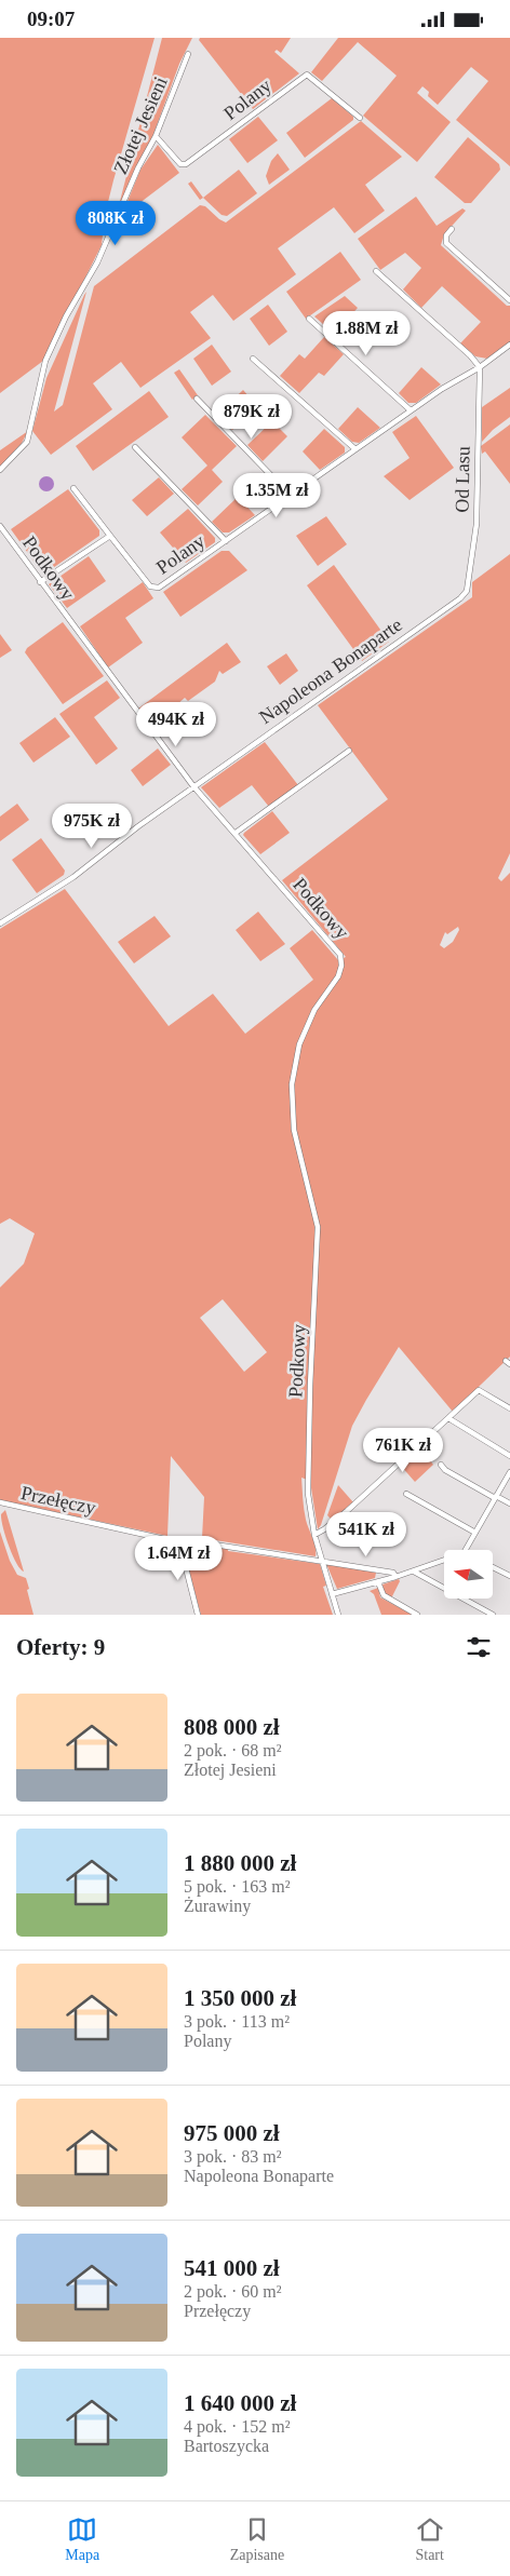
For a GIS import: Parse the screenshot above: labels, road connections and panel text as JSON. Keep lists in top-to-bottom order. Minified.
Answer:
{"streets":{"street":["Polany","Złotej Jesieni","Od Lasu","Podkowy","Napoleona Bonaparte","Przełęczy"]},"crossings":[["Polany","Złotej Jesieni"],["Polany","Od Lasu"],["Od Lasu","Napoleona Bonaparte"],["Podkowy","Napoleona Bonaparte"],["Podkowy","Przełęczy"]],"north":"left","page":{"status":"09:07","price":["808K zł","1.88M zł","879K zł","1.35M zł","494K zł","975K zł","761K zł","541K zł","1.64M zł"],"heading":"Oferty: 9","list":[{"name":"808 000 zł","note":"2 pok. · 68 m² · Złotej Jesieni"},{"name":"1 880 000 zł","note":"5 pok. · 163 m² · Żurawiny"},{"name":"1 350 000 zł","note":"3 pok. · 113 m² · Polany"},{"name":"975 000 zł","note":"3 pok. · 83 m² · Napoleona Bonaparte"},{"name":"541 000 zł","note":"2 pok. · 60 m² · Przełęczy"},{"name":"1 640 000 zł","note":"4 pok. · 152 m² · Bartoszycka"}],"tabs":["Mapa","Zapisane","Start"]}}
